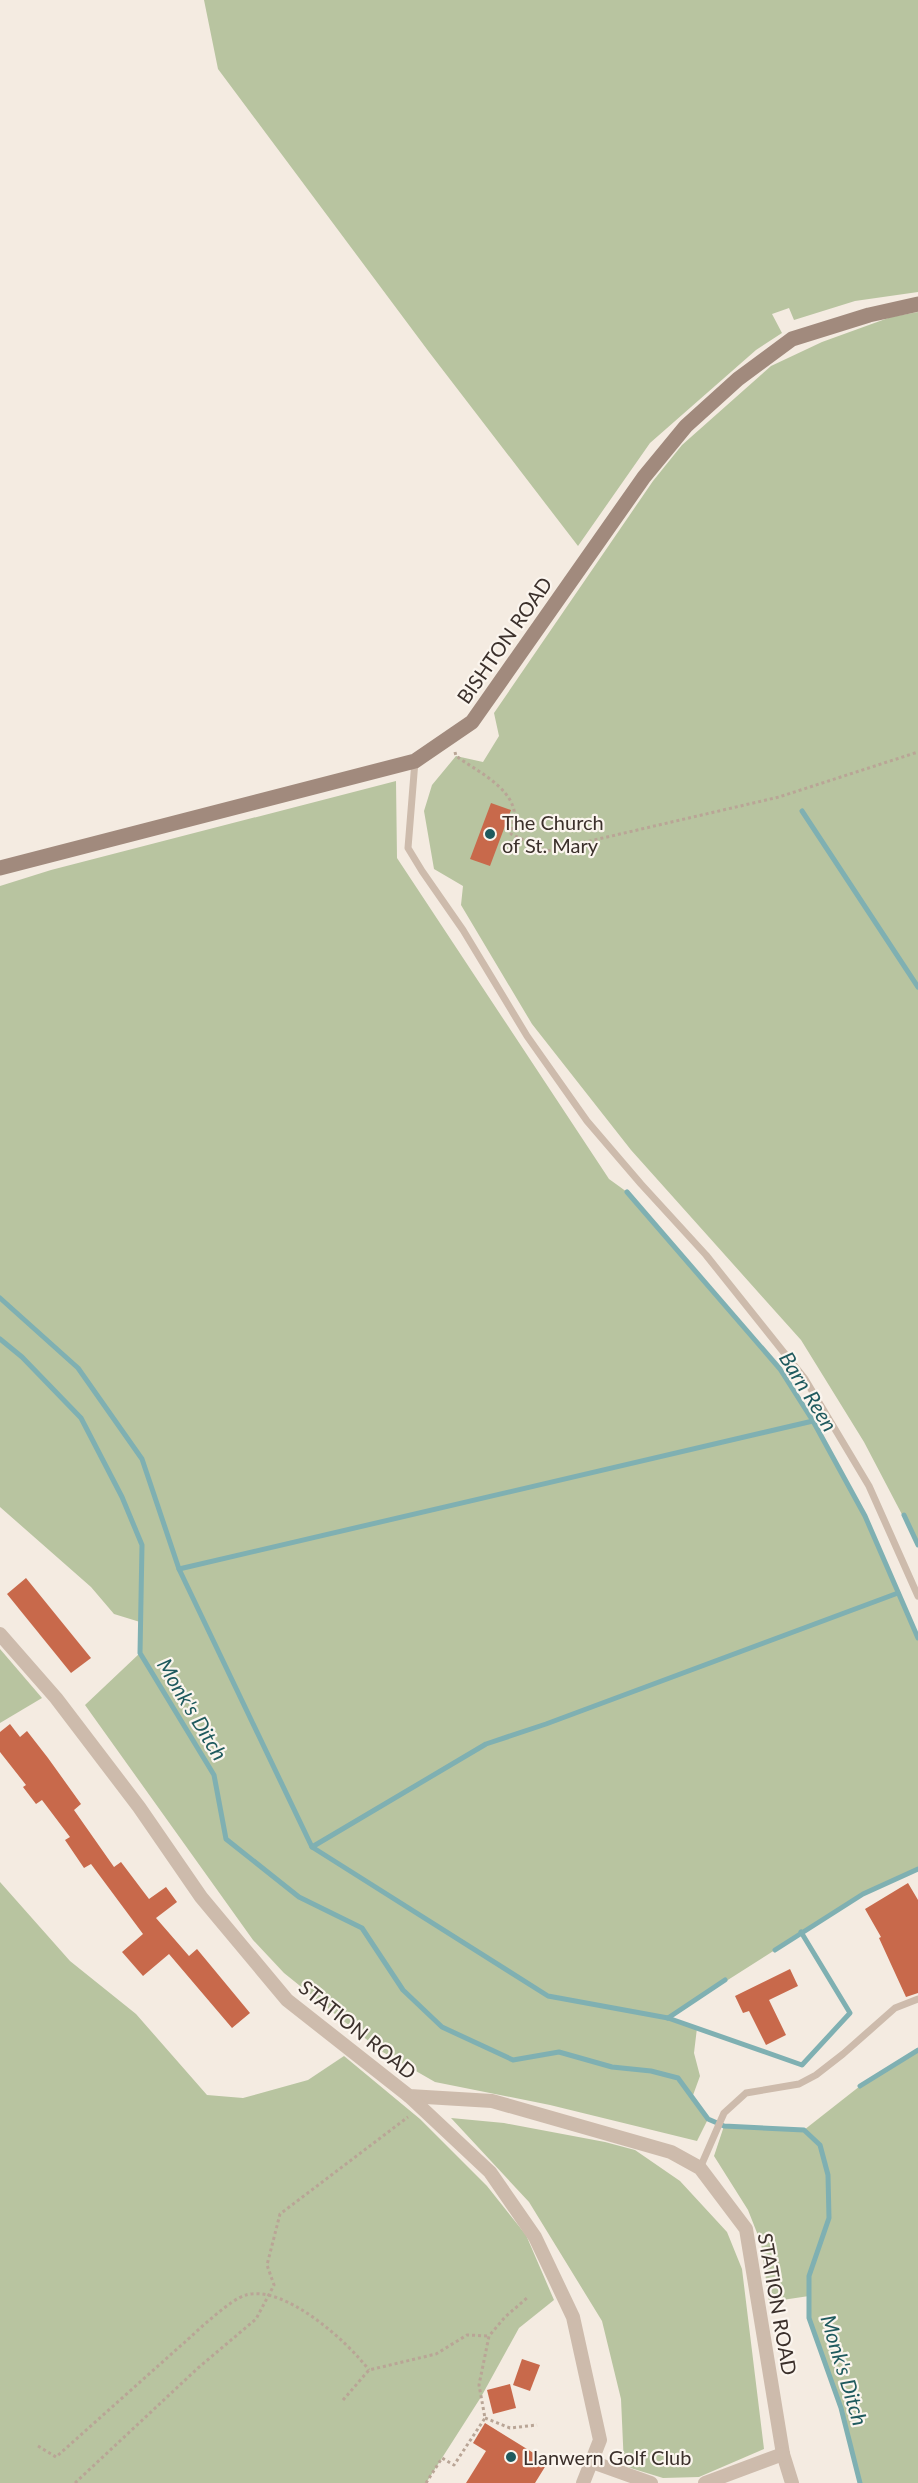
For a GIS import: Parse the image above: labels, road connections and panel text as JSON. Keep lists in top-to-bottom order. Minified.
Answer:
{"streets":{"street":["BISHTON ROAD","STATION ROAD"]},"water":["Barn Reen","Monk's Ditch"],"places":["The Church of St. Mary","Llanwern Golf Club"]}
